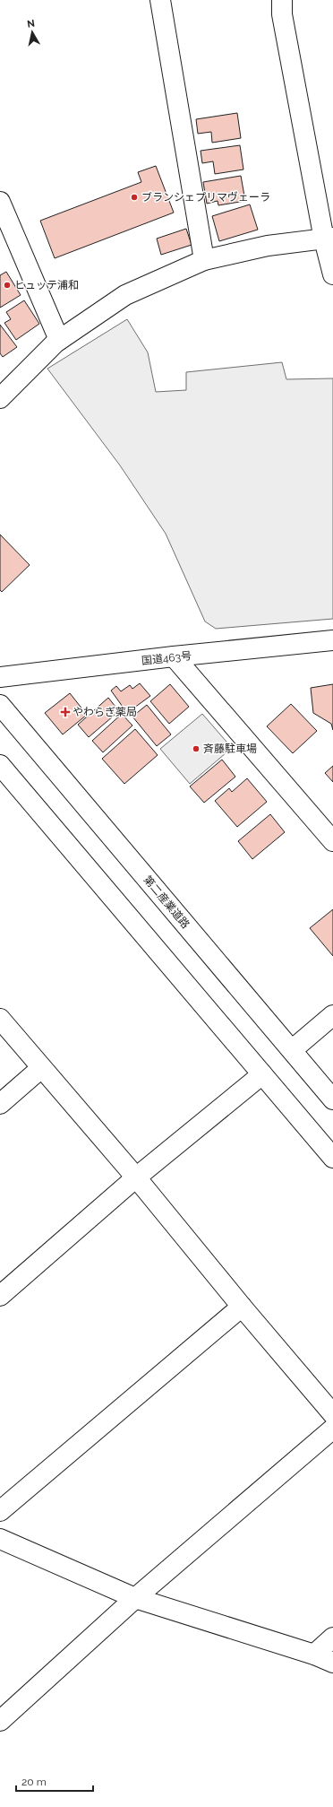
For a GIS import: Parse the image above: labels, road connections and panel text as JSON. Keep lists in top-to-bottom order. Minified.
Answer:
{"streets":{"main road":["国道463号","第二産業道路"]},"places":{"other":["ブランシェプリマヴェーラ","ヒュッテ浦和","斉藤駐車場"],"health":["やわらぎ薬局"]},"scale_bar":"20 m","north":"top"}
